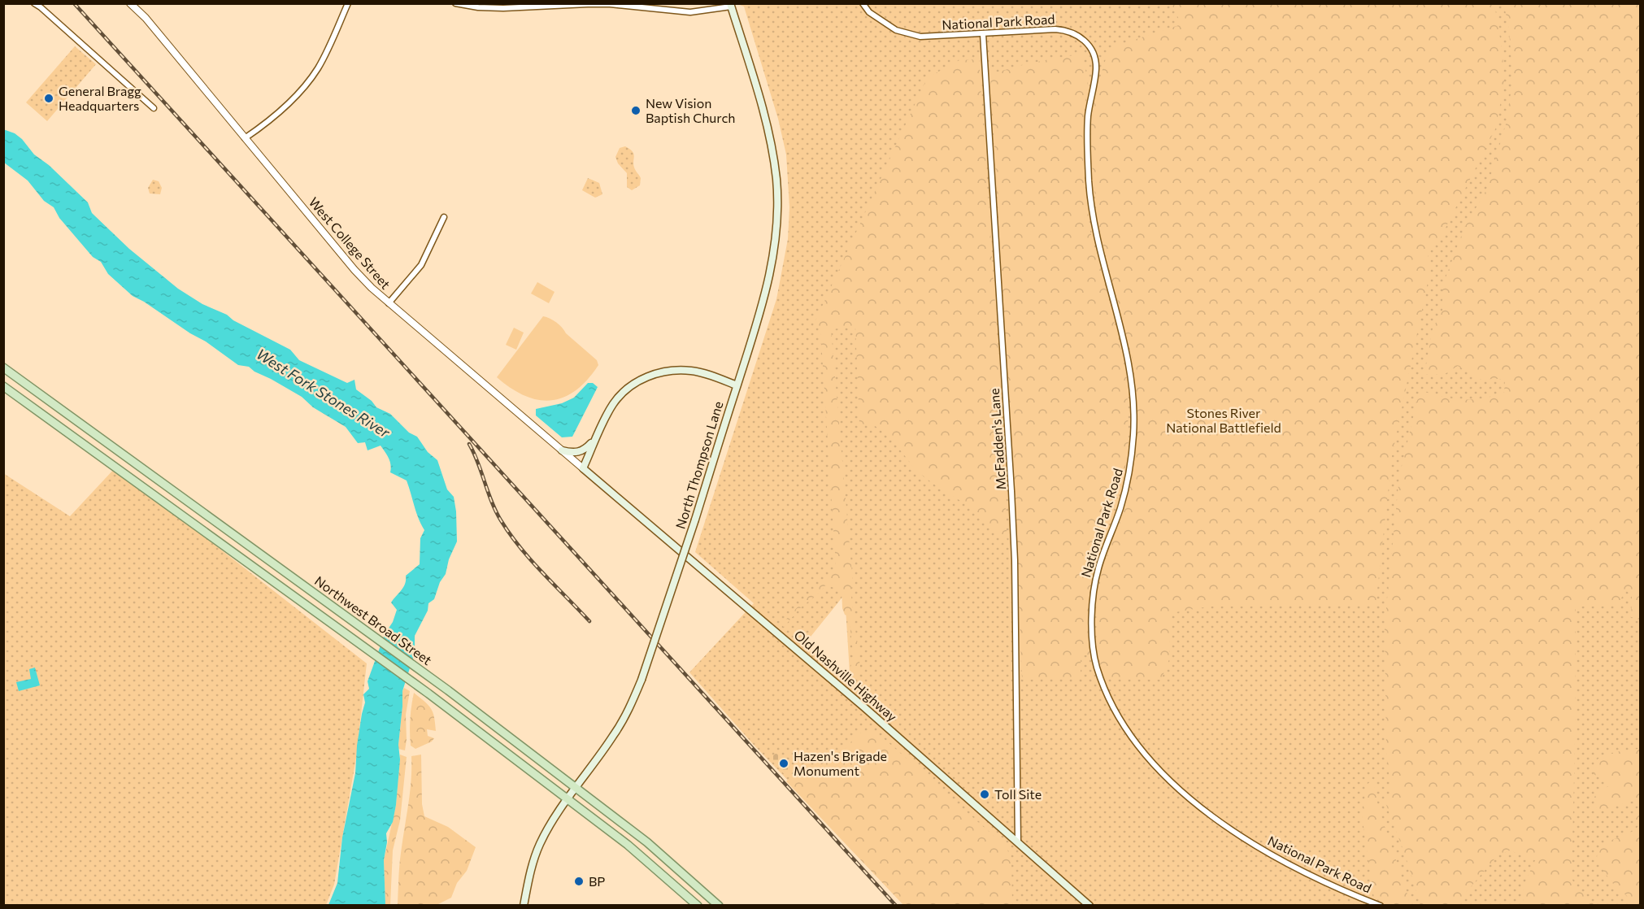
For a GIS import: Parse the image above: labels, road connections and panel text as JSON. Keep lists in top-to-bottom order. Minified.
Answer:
{"streets":{"main road":["North Thompson Lane","Northwest Broad Street","Old Nashville Highway"],"street":["National Park Road","West College Street","McFadden's Lane"]},"crossings":[["National Park Road","McFadden's Lane"],["West College Street","Old Nashville Highway"],["McFadden's Lane","Old Nashville Highway"],["North Thompson Lane","Northwest Broad Street"]],"water":["West Fork Stones River"],"parks":["Stones River National Battlefield"],"places":["General Bragg Headquarters","New Vision Baptish Church","Hazen's Brigade Monument","Toll Site","BP"]}
